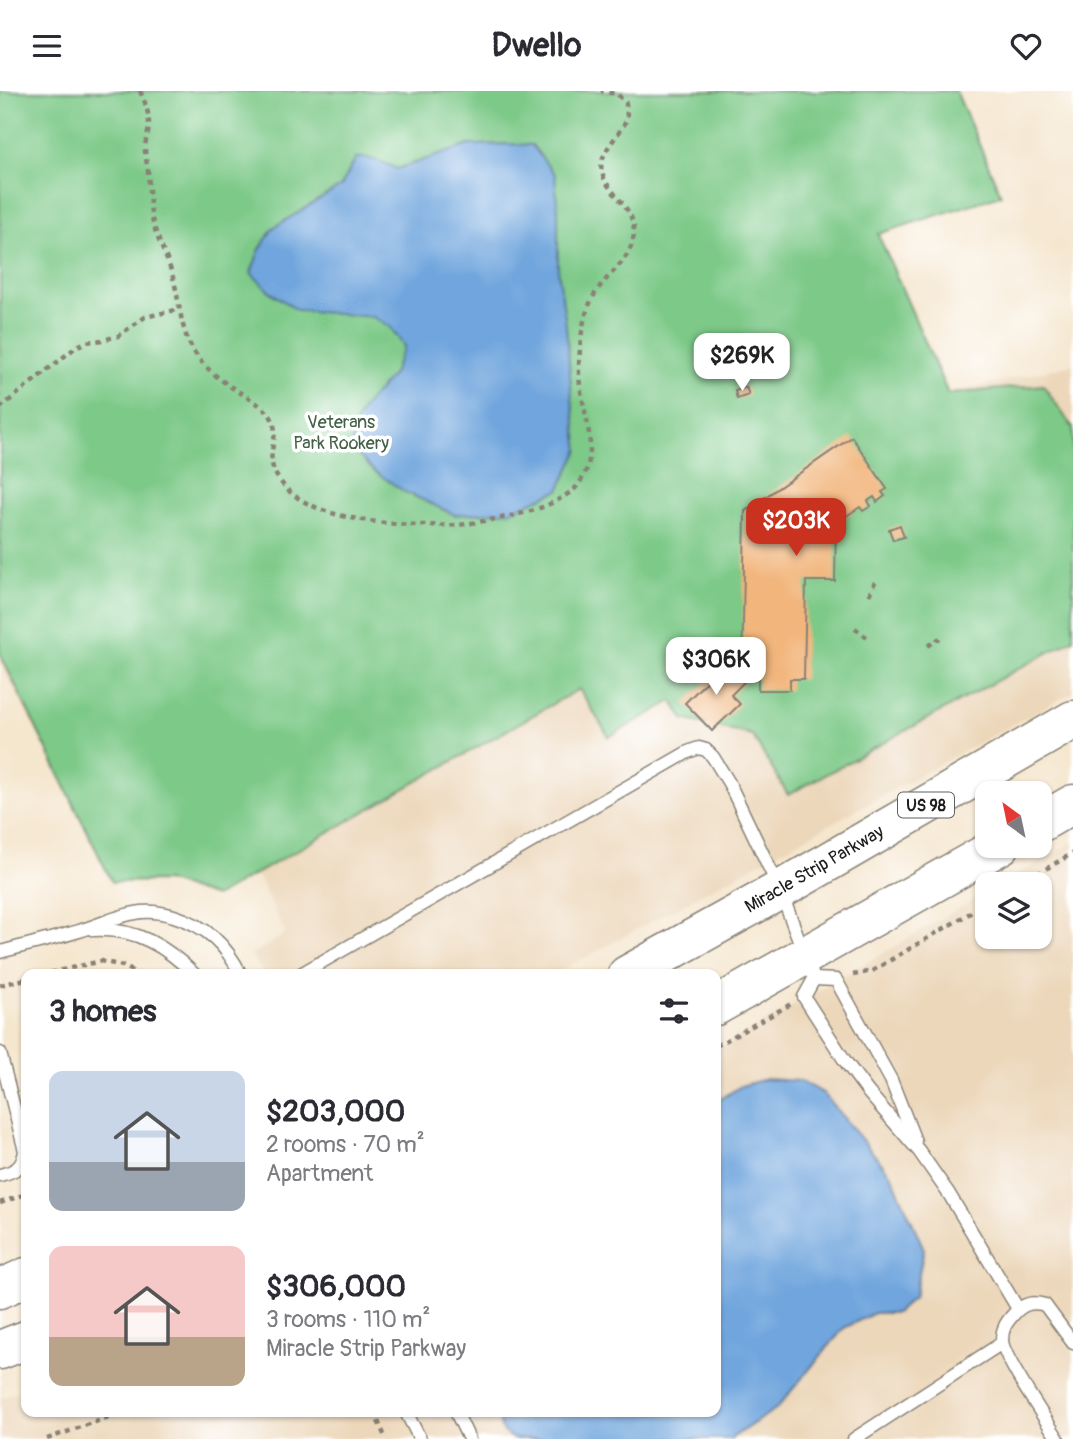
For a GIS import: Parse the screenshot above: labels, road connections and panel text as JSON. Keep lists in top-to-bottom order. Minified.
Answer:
{"streets":{"highway":["US 98","Miracle Strip Parkway"]},"parks":["Veterans Park Rookery"],"north":"top left","page":{"header":"Dwello","price":["$269K","$203K","$306K"],"heading":"3 homes","list":[{"name":"$203,000","note":"2 rooms · 70 m² · Apartment"},{"name":"$306,000","note":"3 rooms · 110 m² · Miracle Strip Parkway"}]}}
